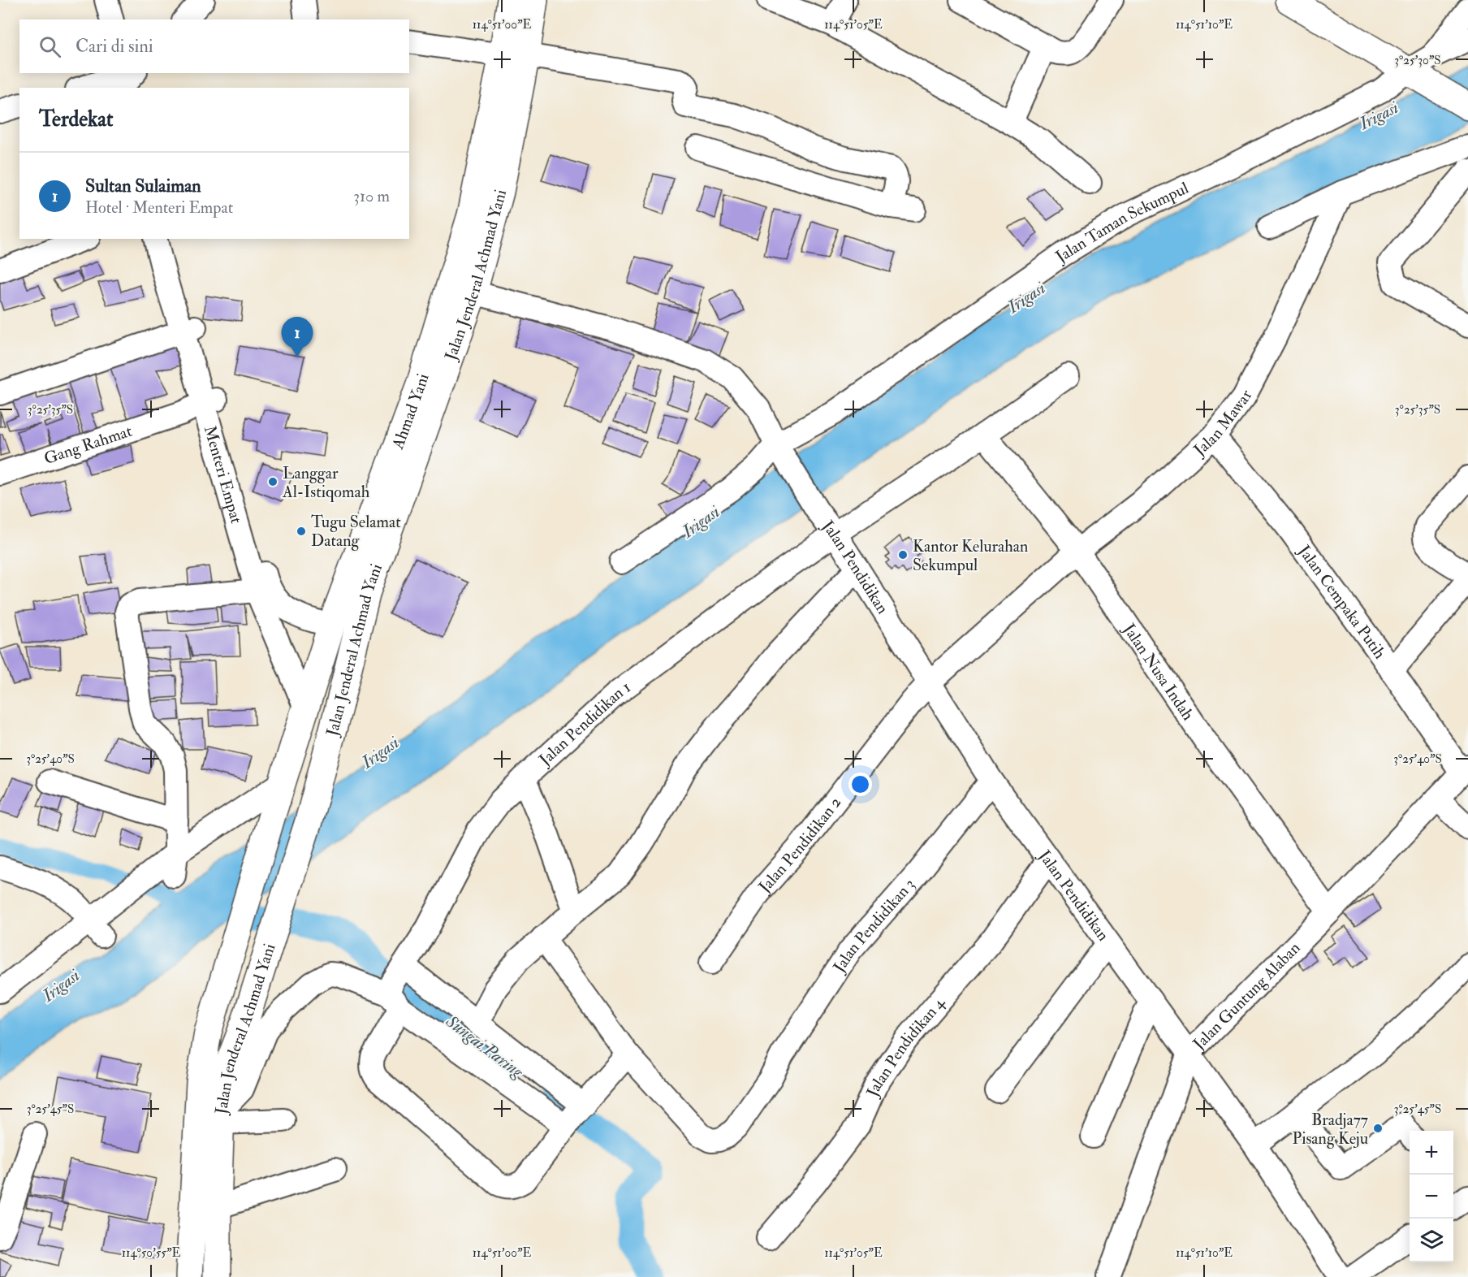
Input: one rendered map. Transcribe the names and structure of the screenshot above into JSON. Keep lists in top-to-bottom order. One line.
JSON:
{"streets":{"main road":["Jalan Jenderal Achmad Yani","Ahmad Yani"],"street":["Jalan Taman Sekumpul","Jalan Mawar","Gang Rahmat","Menteri Empat","Jalan Pendidikan","Jalan Cempaka Putih","Jalan Nusa Indah","Jalan Pendidikan 1","Jalan Pendidikan 2","Jalan Pendidikan 3","Jalan Guntung Alaban","Jalan Pendidikan 4"]},"crossings":[["Jalan Taman Sekumpul","Jalan Pendidikan"],["Jalan Jenderal Achmad Yani","Ahmad Yani"],["Jalan Jenderal Achmad Yani","Jalan Pendidikan"],["Ahmad Yani","Menteri Empat"],["Jalan Mawar","Jalan Pendidikan"],["Jalan Mawar","Jalan Cempaka Putih"],["Jalan Mawar","Jalan Nusa Indah"],["Jalan Mawar","Jalan Pendidikan 2"],["Gang Rahmat","Menteri Empat"],["Jalan Pendidikan","Jalan Pendidikan 1"],["Jalan Pendidikan","Jalan Pendidikan 2"],["Jalan Pendidikan","Jalan Pendidikan 3"],["Jalan Pendidikan","Jalan Guntung Alaban"],["Jalan Pendidikan","Jalan Pendidikan 4"],["Jalan Cempaka Putih","Jalan Guntung Alaban"],["Jalan Nusa Indah","Jalan Pendidikan 1"],["Jalan Nusa Indah","Jalan Guntung Alaban"],["Jalan Pendidikan 1","Jalan Pendidikan 3"]],"water":["Irigasi","Sungai Paring"],"places":["Langgar Al-Istiqomah","Tugu Selamat Datang","Kantor Kelurahan Sekumpul","Bradja77 Pisang Keju"],"page":{"search":"Cari di sini","heading":"Terdekat","list":[{"mark":"1","name":"Sultan Sulaiman","note":"Hotel · Menteri Empat","value":"310 m"}],"pins":"1","map_buttons":["+","−"]},"coordinates":["114°51'00\"E","114°51'05\"E","114°51'10\"E","3°25'30\"S","3°25'35\"S","3°25'40\"S","3°25'45\"S","114°50'55\"E"]}
